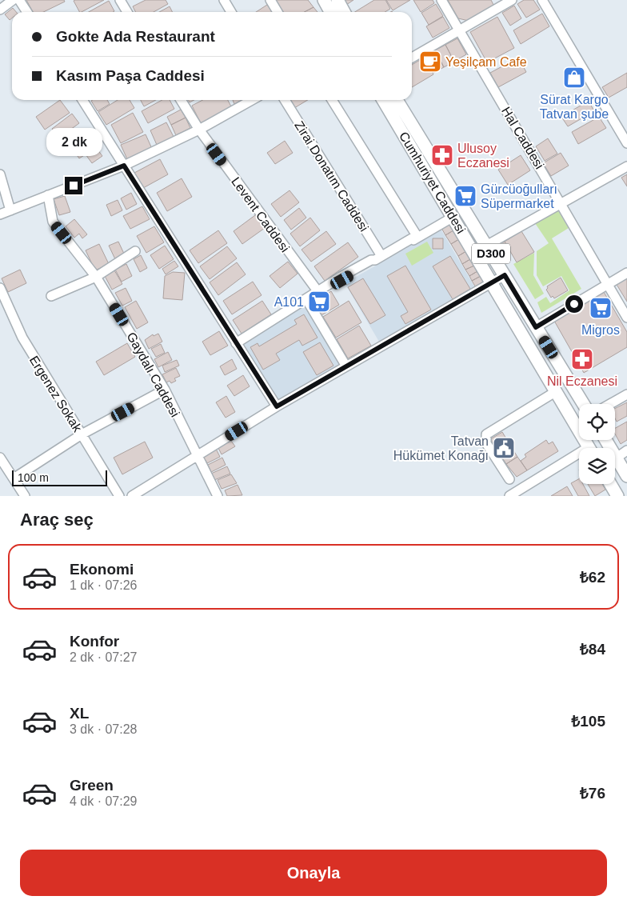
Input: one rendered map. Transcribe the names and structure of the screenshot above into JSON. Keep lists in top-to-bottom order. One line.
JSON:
{"streets":{"highway":["Cumhuriyet Caddesi","D300"],"street":["Hal Caddesi","Zirai Donatım Caddesi","Levent Caddesi","Gaydalı Caddesi","Ergenez Sokak"]},"places":{"cafe":["Yeşilçam Cafe"],"shop":["Sürat Kargo Tatvan şube"],"pharmacy":["Ulusoy Eczanesi","Nil Eczanesi"],"supermarket":["Gürcüoğulları Süpermarket","A101","Migros"],"public building":["Tatvan Hükümet Konağı"]},"scale_bar":"100 m","page":{"banner":["Gokte Ada Restaurant","Kasım Paşa Caddesi"],"bubble":"2 dk","scale":"100 m","heading":"Araç seç","list":[{"name":"Ekonomi","note":"1 dk · 07:26","value":"₺62"},{"name":"Konfor","note":"2 dk · 07:27","value":"₺84"},{"name":"XL","note":"3 dk · 07:28","value":"₺105"},{"name":"Green","note":"4 dk · 07:29","value":"₺76"}],"buttons":"Onayla"}}
